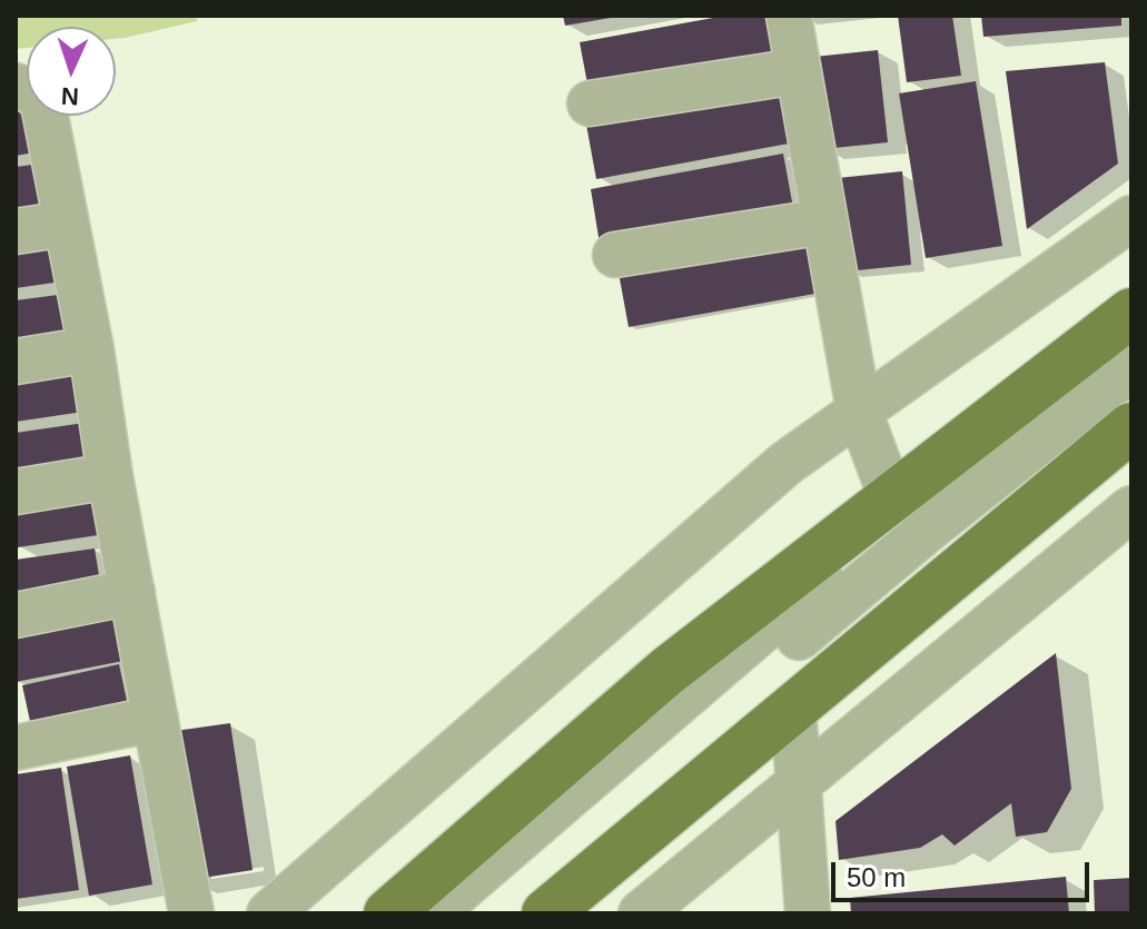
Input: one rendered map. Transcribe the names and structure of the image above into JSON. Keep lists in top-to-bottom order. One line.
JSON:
{"scale_bar":"50 m","north":"bottom"}
